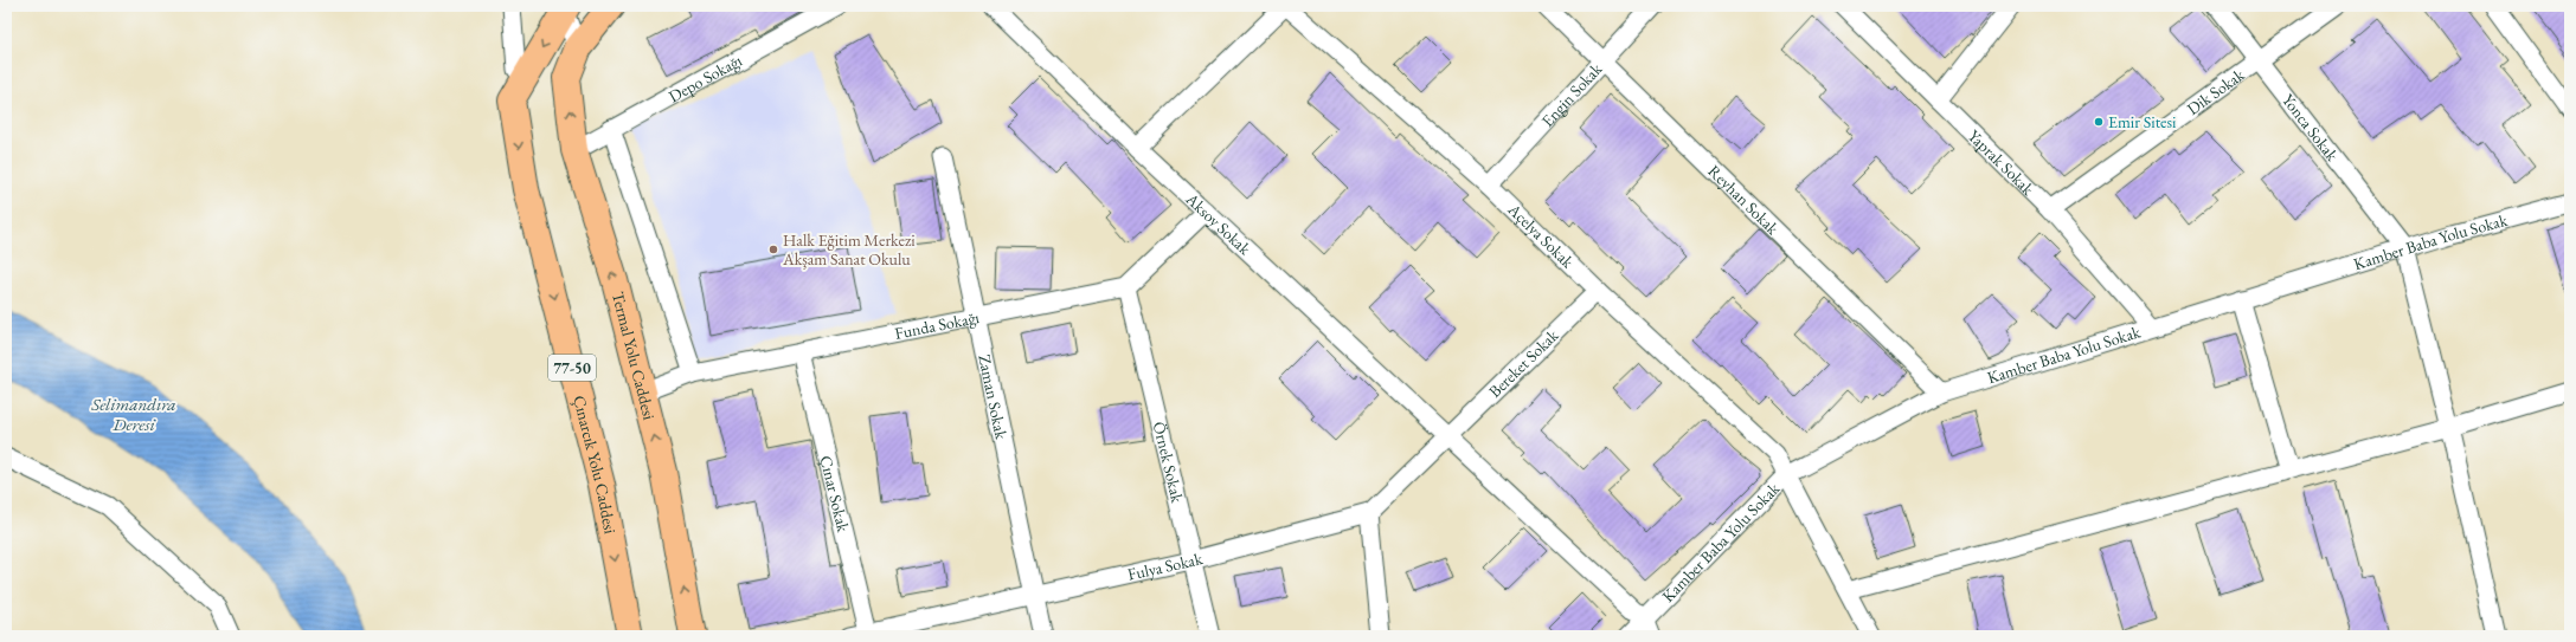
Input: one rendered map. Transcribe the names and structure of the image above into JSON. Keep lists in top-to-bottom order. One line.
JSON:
{"streets":{"main road":["Termal Yolu Caddesi","77-50","Çınarcık Yolu Caddesi"],"street":["Depo Sokağı","Dik Sokak","Engin Sokak","Yonca Sokak","Yaprak Sokak","Reyhan Sokak","Aksoy Sokak","Açelya Sokak","Kamber Baba Yolu Sokak","Funda Sokağı","Bereket Sokak","Zaman Sokak","Örnek Sokak","Çınar Sokak","Fulya Sokak"]},"crossings":[["Depo Sokağı","Termal Yolu Caddesi"],["Dik Sokak","Yonca Sokak"],["Dik Sokak","Yaprak Sokak"],["Engin Sokak","Reyhan Sokak"],["Engin Sokak","Açelya Sokak"],["Yonca Sokak","Kamber Baba Yolu Sokak"],["Yaprak Sokak","Kamber Baba Yolu Sokak"],["Reyhan Sokak","Kamber Baba Yolu Sokak"],["Aksoy Sokak","Kamber Baba Yolu Sokak"],["Aksoy Sokak","Bereket Sokak"],["Aksoy Sokak","Fulya Sokak"],["Açelya Sokak","Kamber Baba Yolu Sokak"],["Açelya Sokak","Bereket Sokak"],["Funda Sokağı","Termal Yolu Caddesi"],["Funda Sokağı","Zaman Sokak"],["Funda Sokağı","Örnek Sokak"],["Funda Sokağı","Çınar Sokak"],["Termal Yolu Caddesi","77-50"],["Bereket Sokak","Fulya Sokak"],["77-50","Çınarcık Yolu Caddesi"],["Zaman Sokak","Fulya Sokak"],["Örnek Sokak","Fulya Sokak"],["Çınar Sokak","Fulya Sokak"]],"one_way":["Termal Yolu Caddesi","Çınarcık Yolu Caddesi"],"water":["Selimandıra Deresi"],"places":["Emir Sitesi","Halk Eğitim Merkezi Akşam Sanat Okulu"]}
